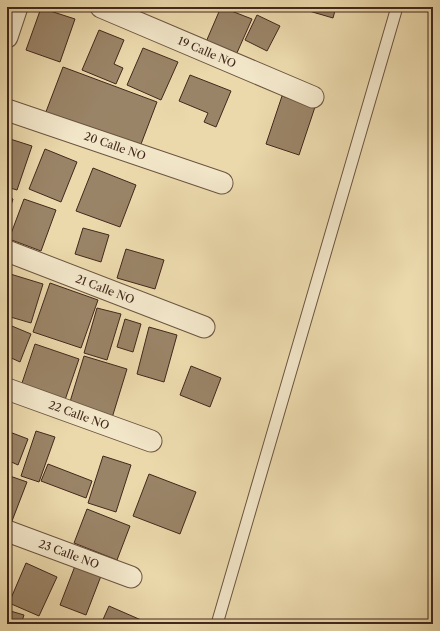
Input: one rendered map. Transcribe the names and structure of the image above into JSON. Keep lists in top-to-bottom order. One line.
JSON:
{"streets":{"street":["19 Calle NO","20 Calle NO","21 Calle NO","22 Calle NO","23 Calle NO"]}}
